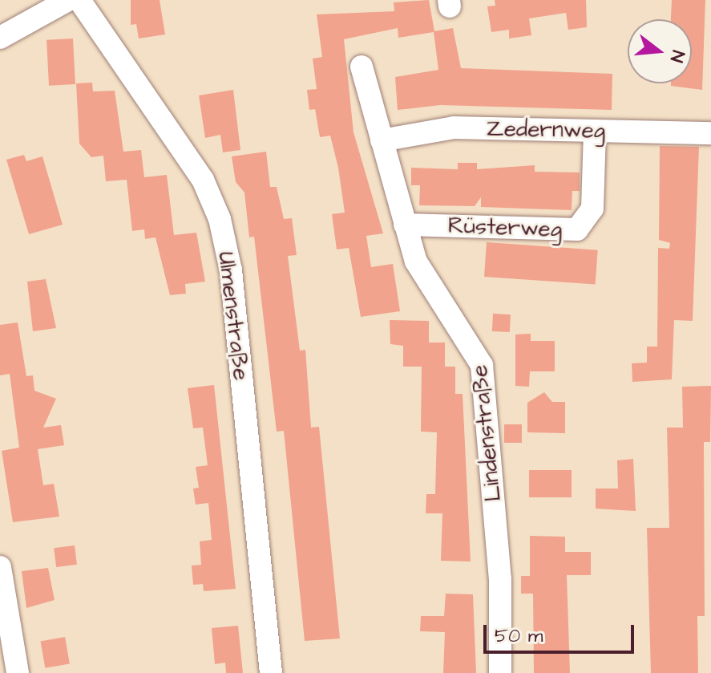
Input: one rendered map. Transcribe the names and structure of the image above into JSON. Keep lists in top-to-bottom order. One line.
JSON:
{"streets":{"street":["Zedernweg","Rüsterweg","Ulmenstraße","Lindenstraße"]},"crossings":[["Zedernweg","Rüsterweg"],["Zedernweg","Lindenstraße"],["Rüsterweg","Lindenstraße"]],"scale_bar":"50 m","north":"right"}
